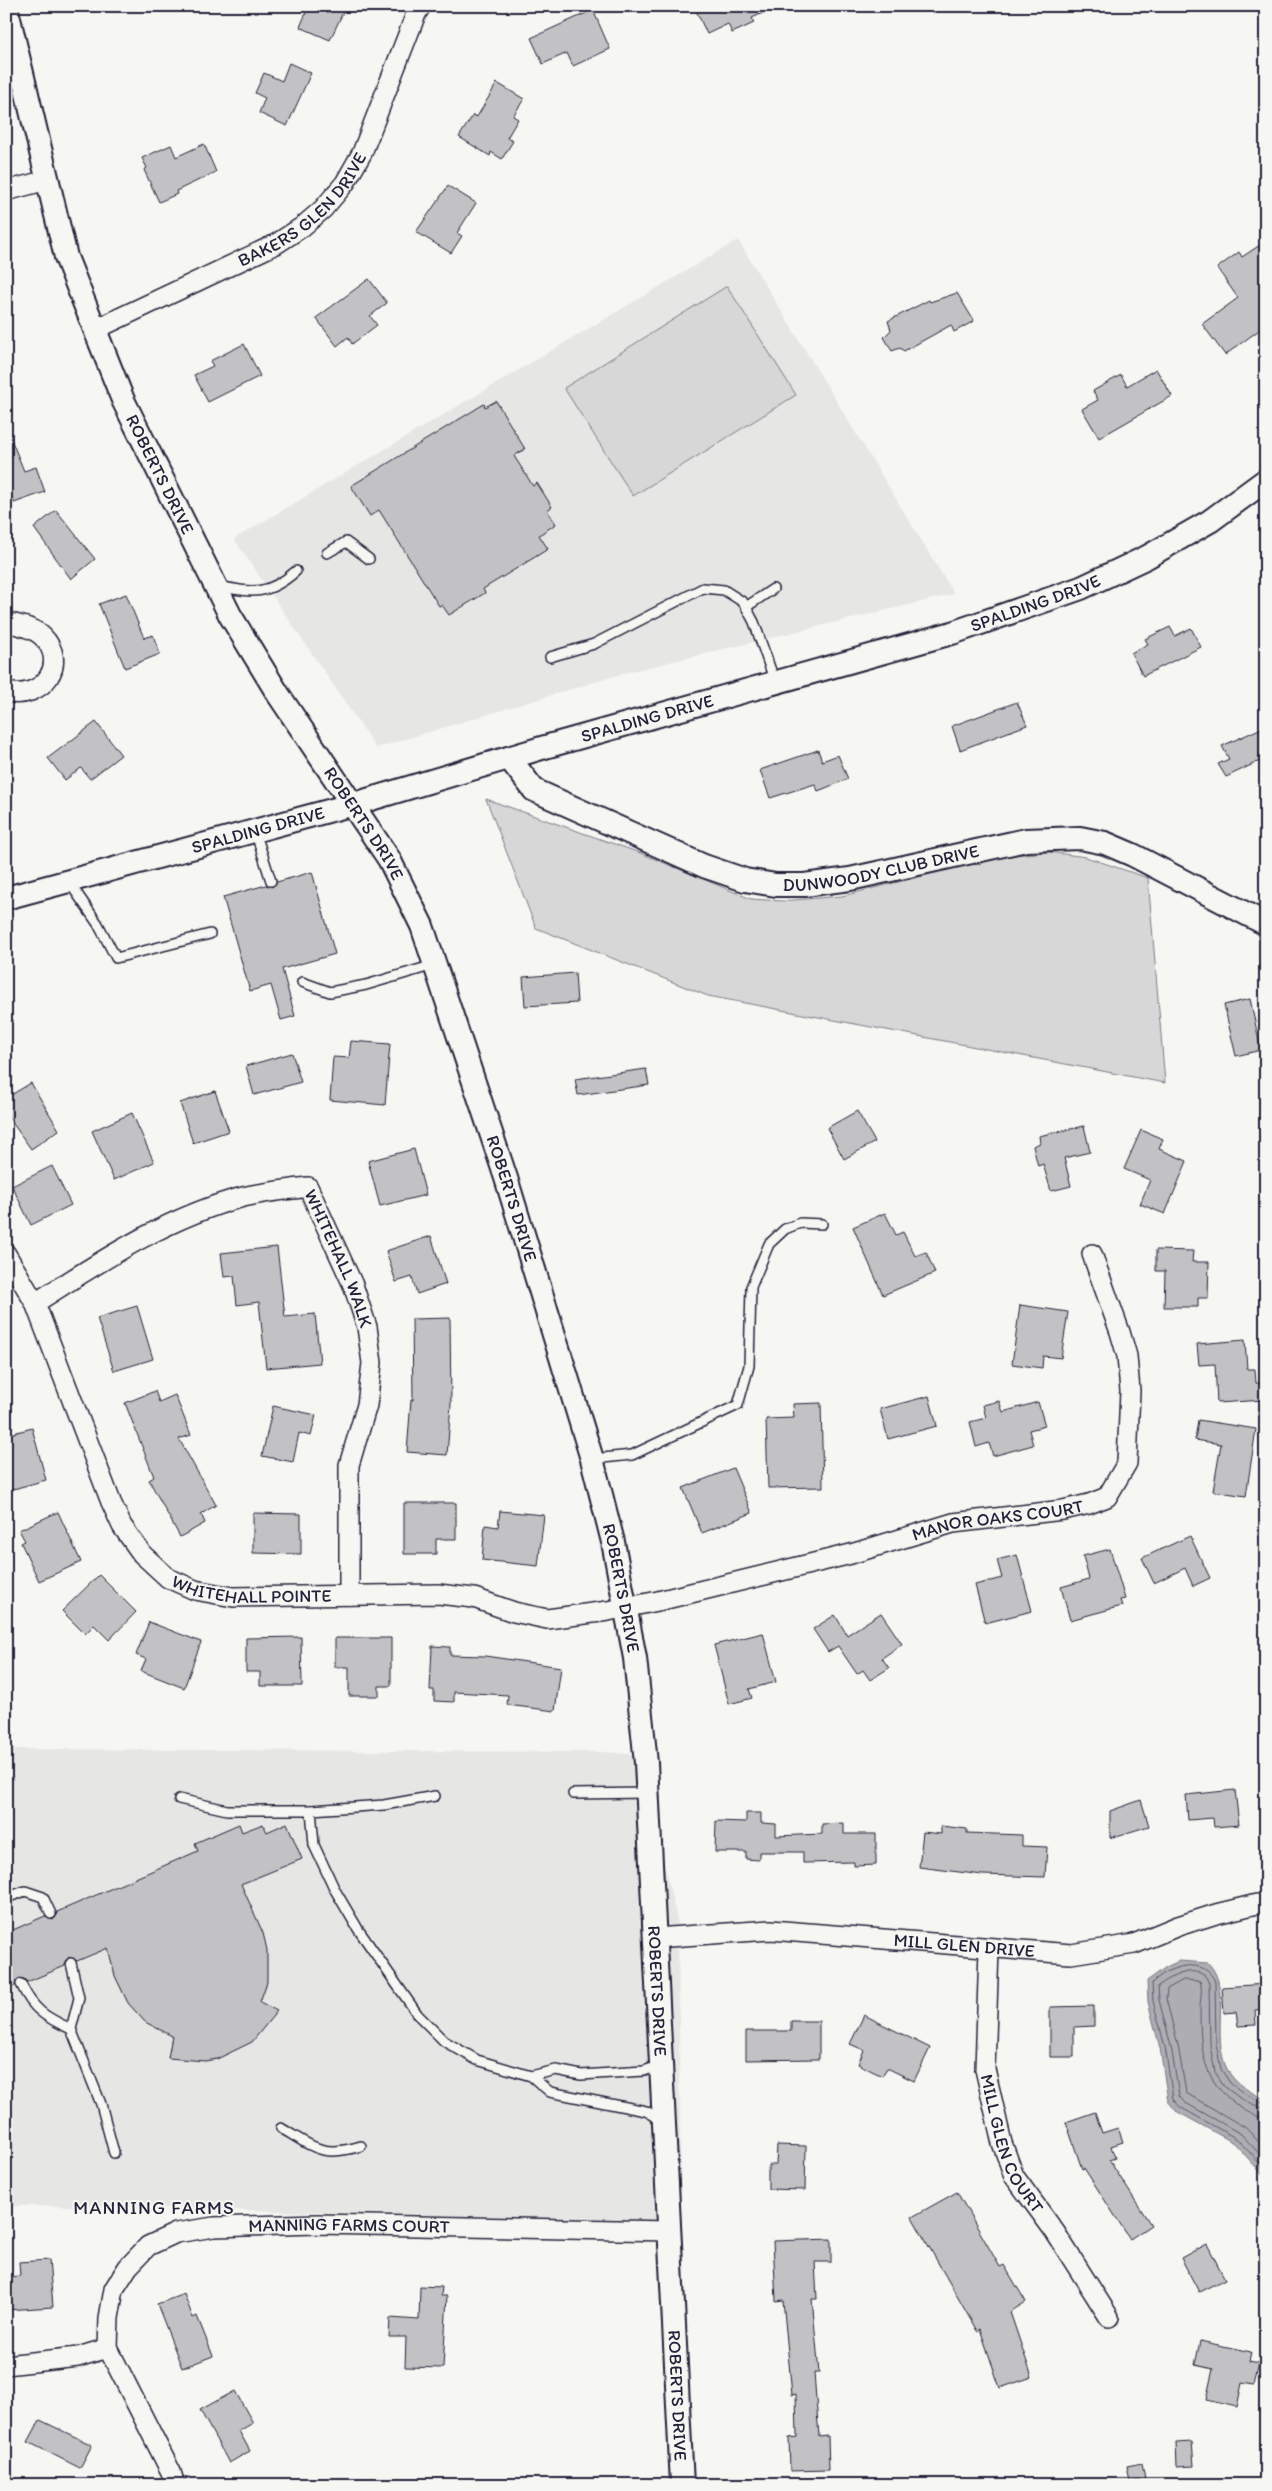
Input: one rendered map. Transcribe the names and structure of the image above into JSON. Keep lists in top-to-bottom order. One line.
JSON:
{"streets":{"street":["BAKERS GLEN DRIVE","ROBERTS DRIVE","SPALDING DRIVE","DUNWOODY CLUB DRIVE","WHITEHALL WALK","MANOR OAKS COURT","WHITEHALL POINTE","MILL GLEN DRIVE","MILL GLEN COURT","MANNING FARMS COURT"]},"crossings":[["BAKERS GLEN DRIVE","ROBERTS DRIVE"],["ROBERTS DRIVE","SPALDING DRIVE"],["ROBERTS DRIVE","MANOR OAKS COURT"],["ROBERTS DRIVE","WHITEHALL POINTE"],["ROBERTS DRIVE","MILL GLEN DRIVE"],["ROBERTS DRIVE","MANNING FARMS COURT"],["SPALDING DRIVE","DUNWOODY CLUB DRIVE"],["WHITEHALL WALK","WHITEHALL POINTE"],["MANOR OAKS COURT","WHITEHALL POINTE"],["MILL GLEN DRIVE","MILL GLEN COURT"]],"districts":["MANNING FARMS"]}
